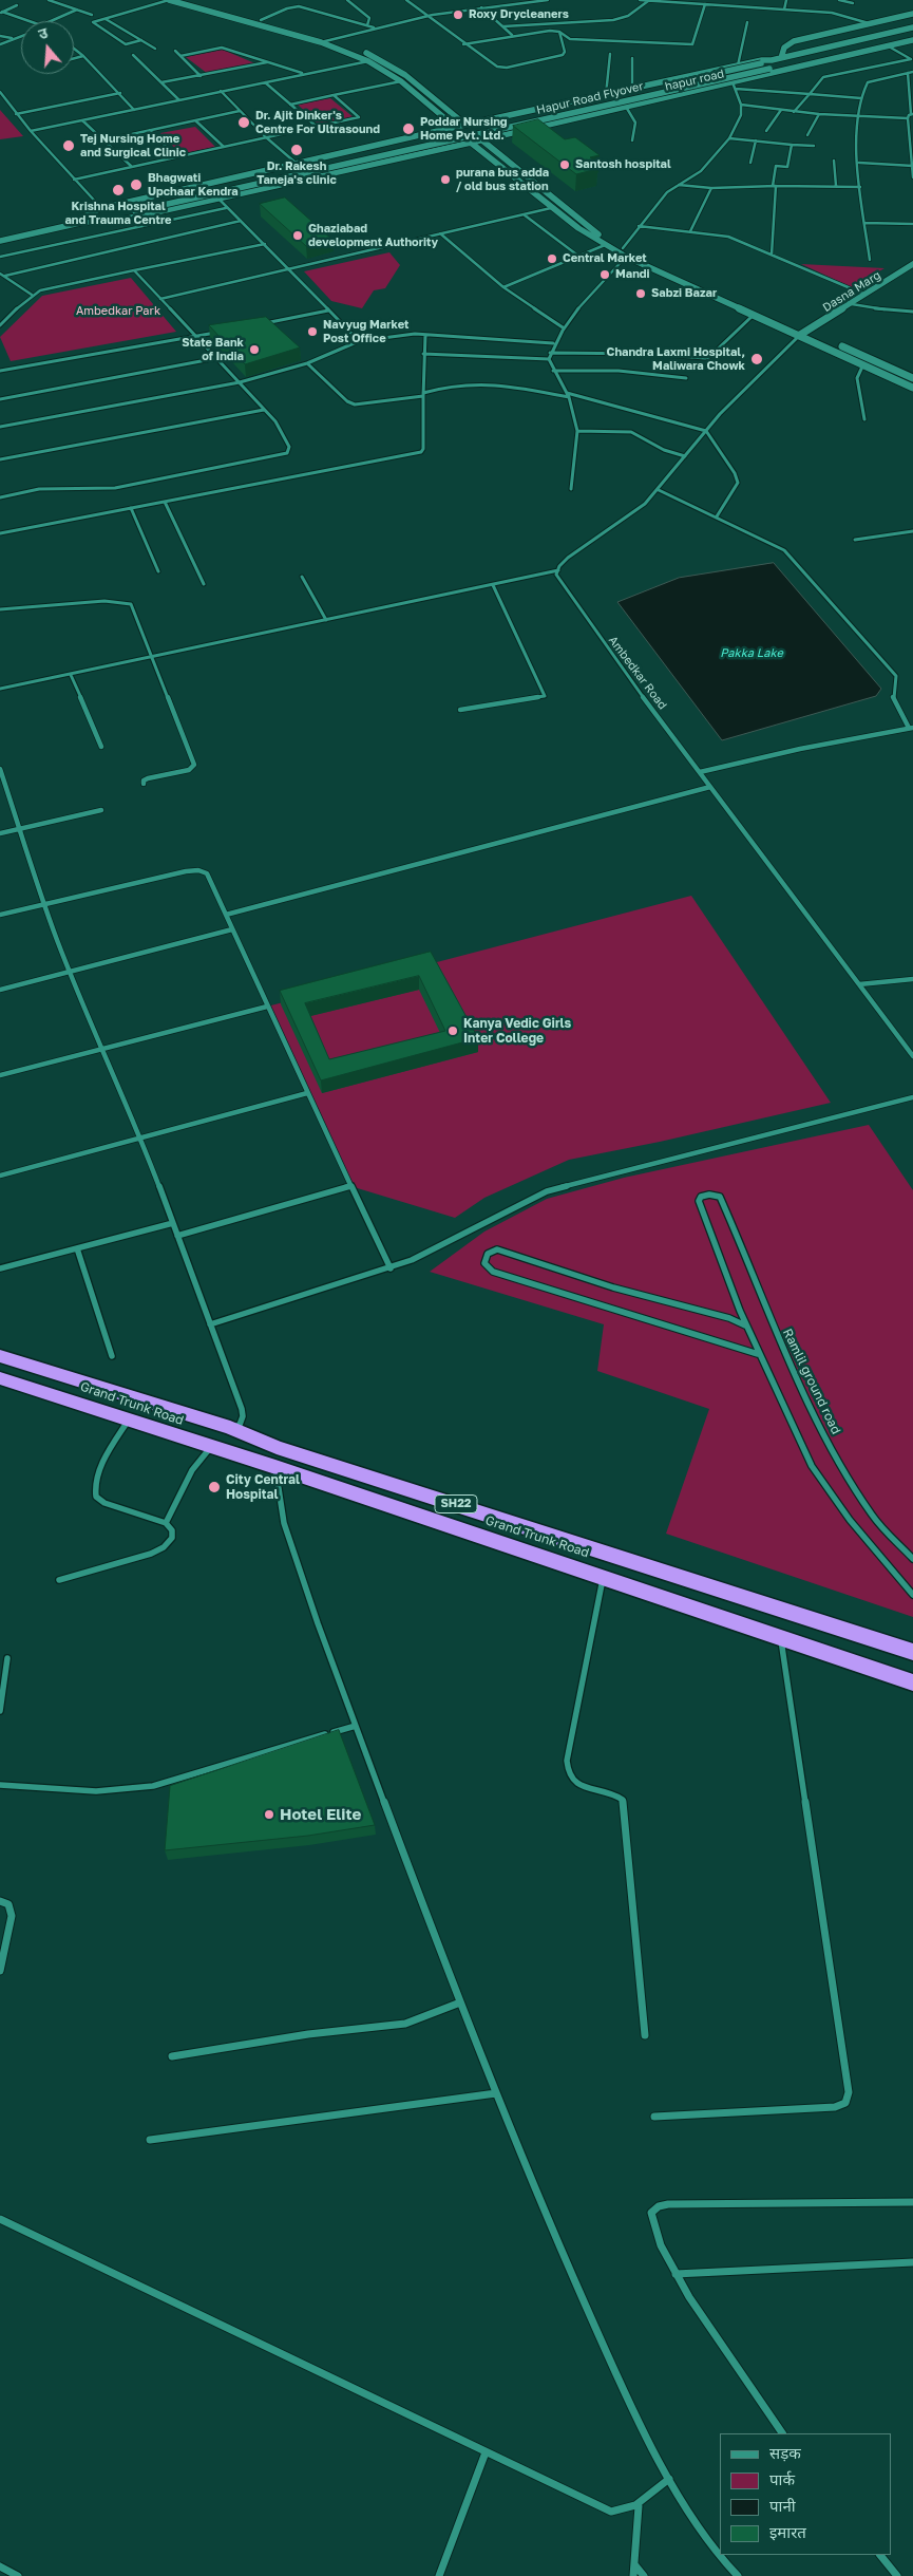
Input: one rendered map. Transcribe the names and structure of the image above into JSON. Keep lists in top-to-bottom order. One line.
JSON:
{"streets":{"highway":["Grand Trunk Road","SH22"],"street":["hapur road","Hapur Road Flyover","Dasna Marg","Ambedkar Road","Ramlil ground road"]},"crossings":[["hapur road","Hapur Road Flyover"]],"water":["Pakka Lake"],"parks":["Ambedkar Park"],"places":["Roxy Drycleaners","Dr. Ajit Dinker's Centre For Ultrasound","Poddar Nursing Home Pvt. Ltd.","Tej Nursing Home and Surgical Clinic","Dr. Rakesh Taneja's clinic","Santosh hospital","purana bus adda / old bus station","Bhagwati Upchaar Kendra","Krishna Hospital and Trauma Centre","Ghaziabad development Authority","Central Market","Mandi","Sabzi Bazar","Navyug Market Post Office","State Bank of India","Chandra Laxmi Hospital, Maliwara Chowk","Kanya Vedic Girls Inter College","City Central Hospital","Hotel Elite"],"legend":["सड़क","पार्क","पानी","इमारत"],"north":"top"}
